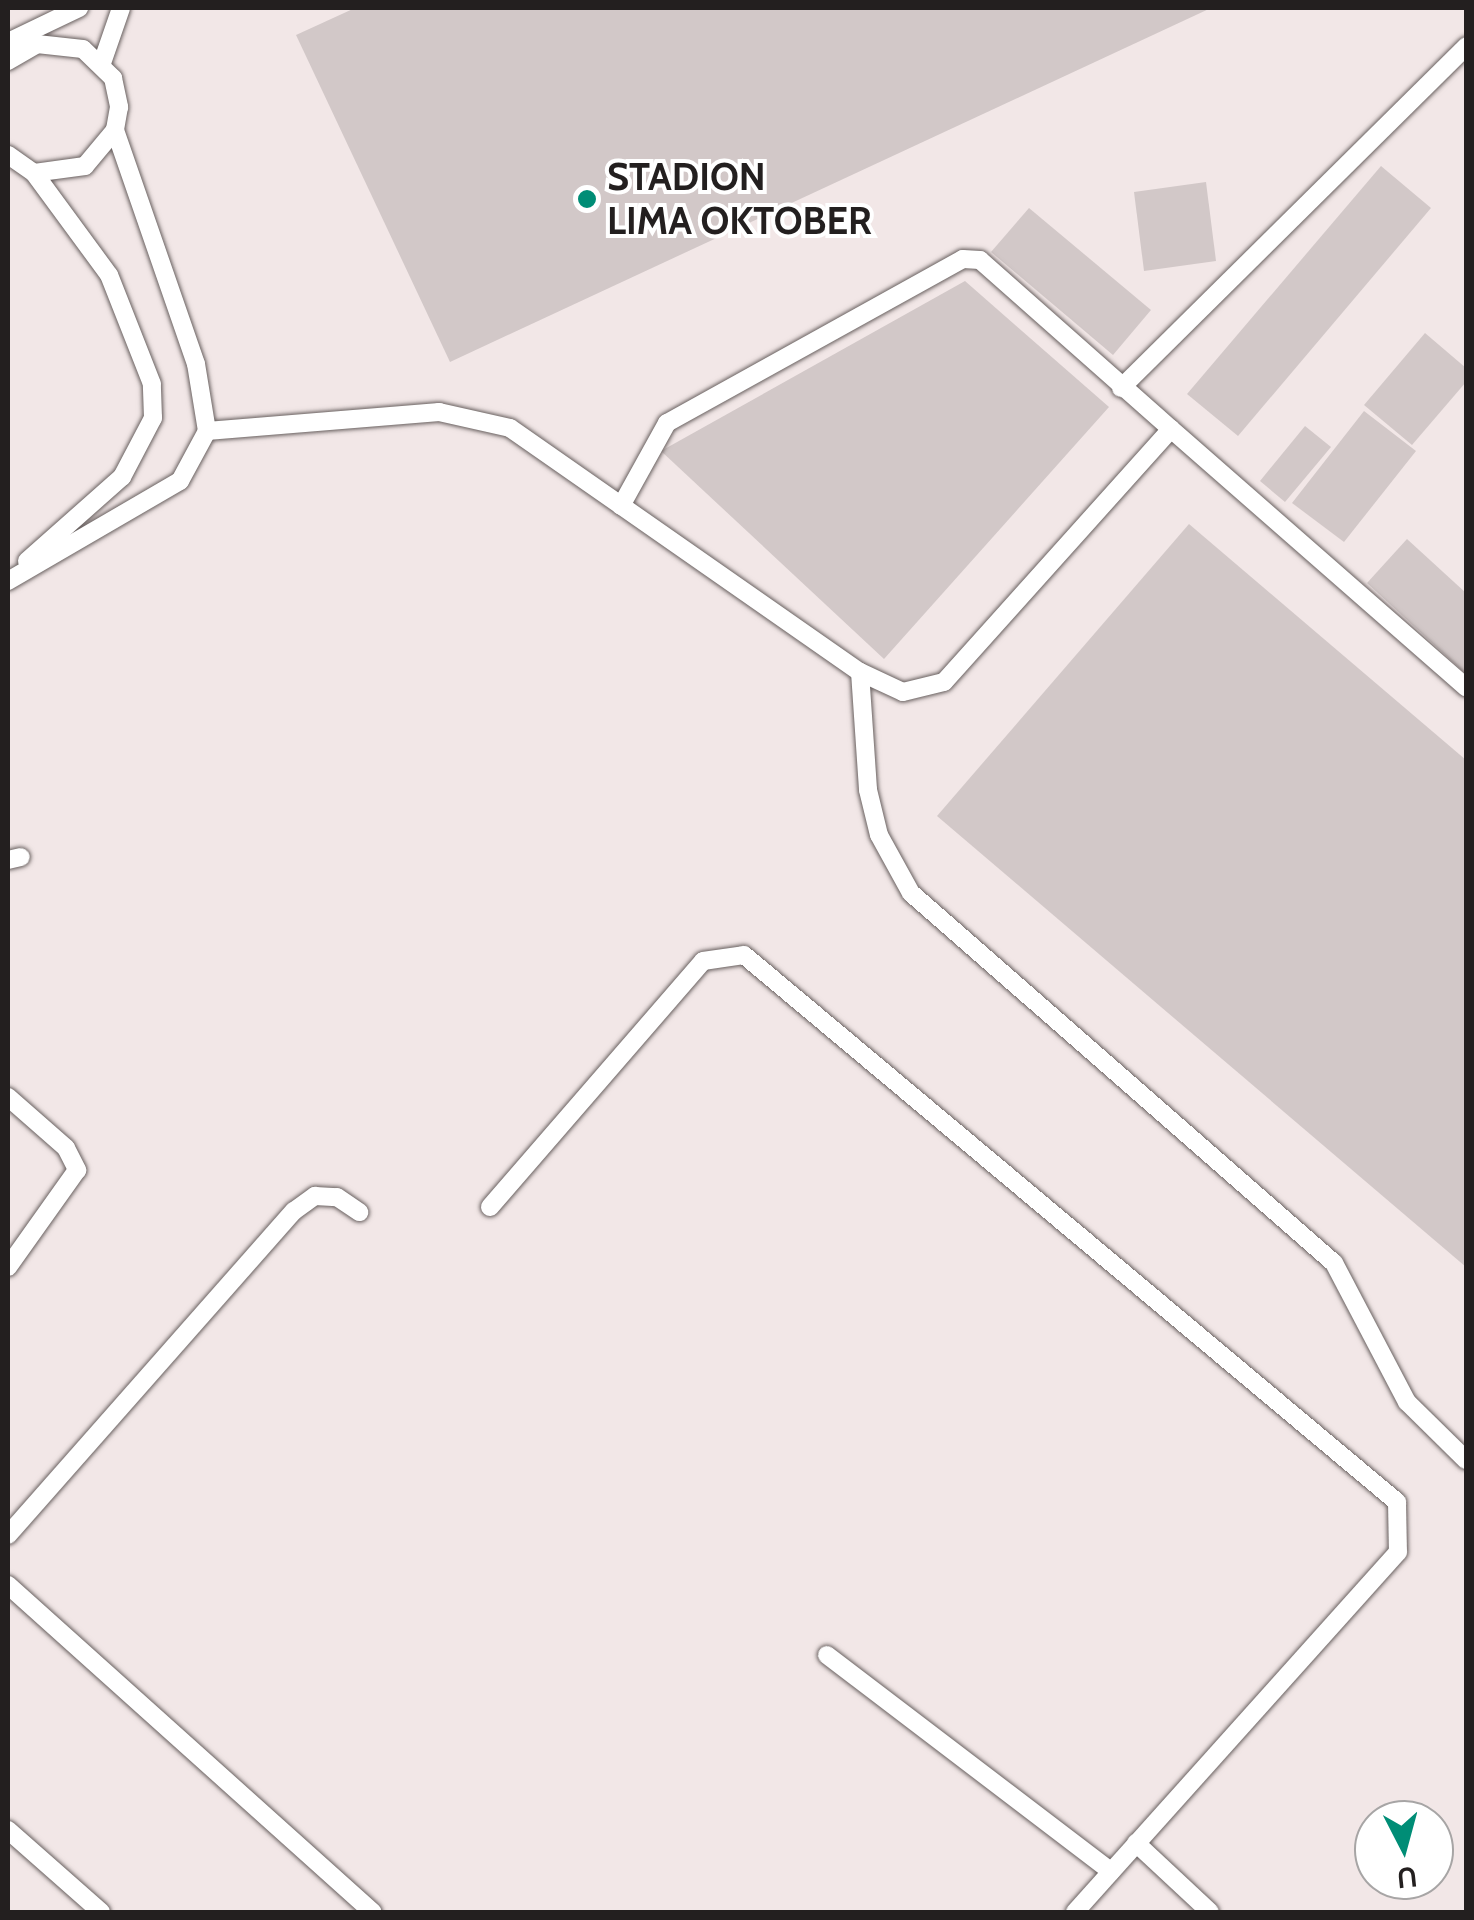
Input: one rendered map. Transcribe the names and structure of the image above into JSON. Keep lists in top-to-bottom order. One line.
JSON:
{"places":["STADION LIMA OKTOBER"],"north":"bottom"}
